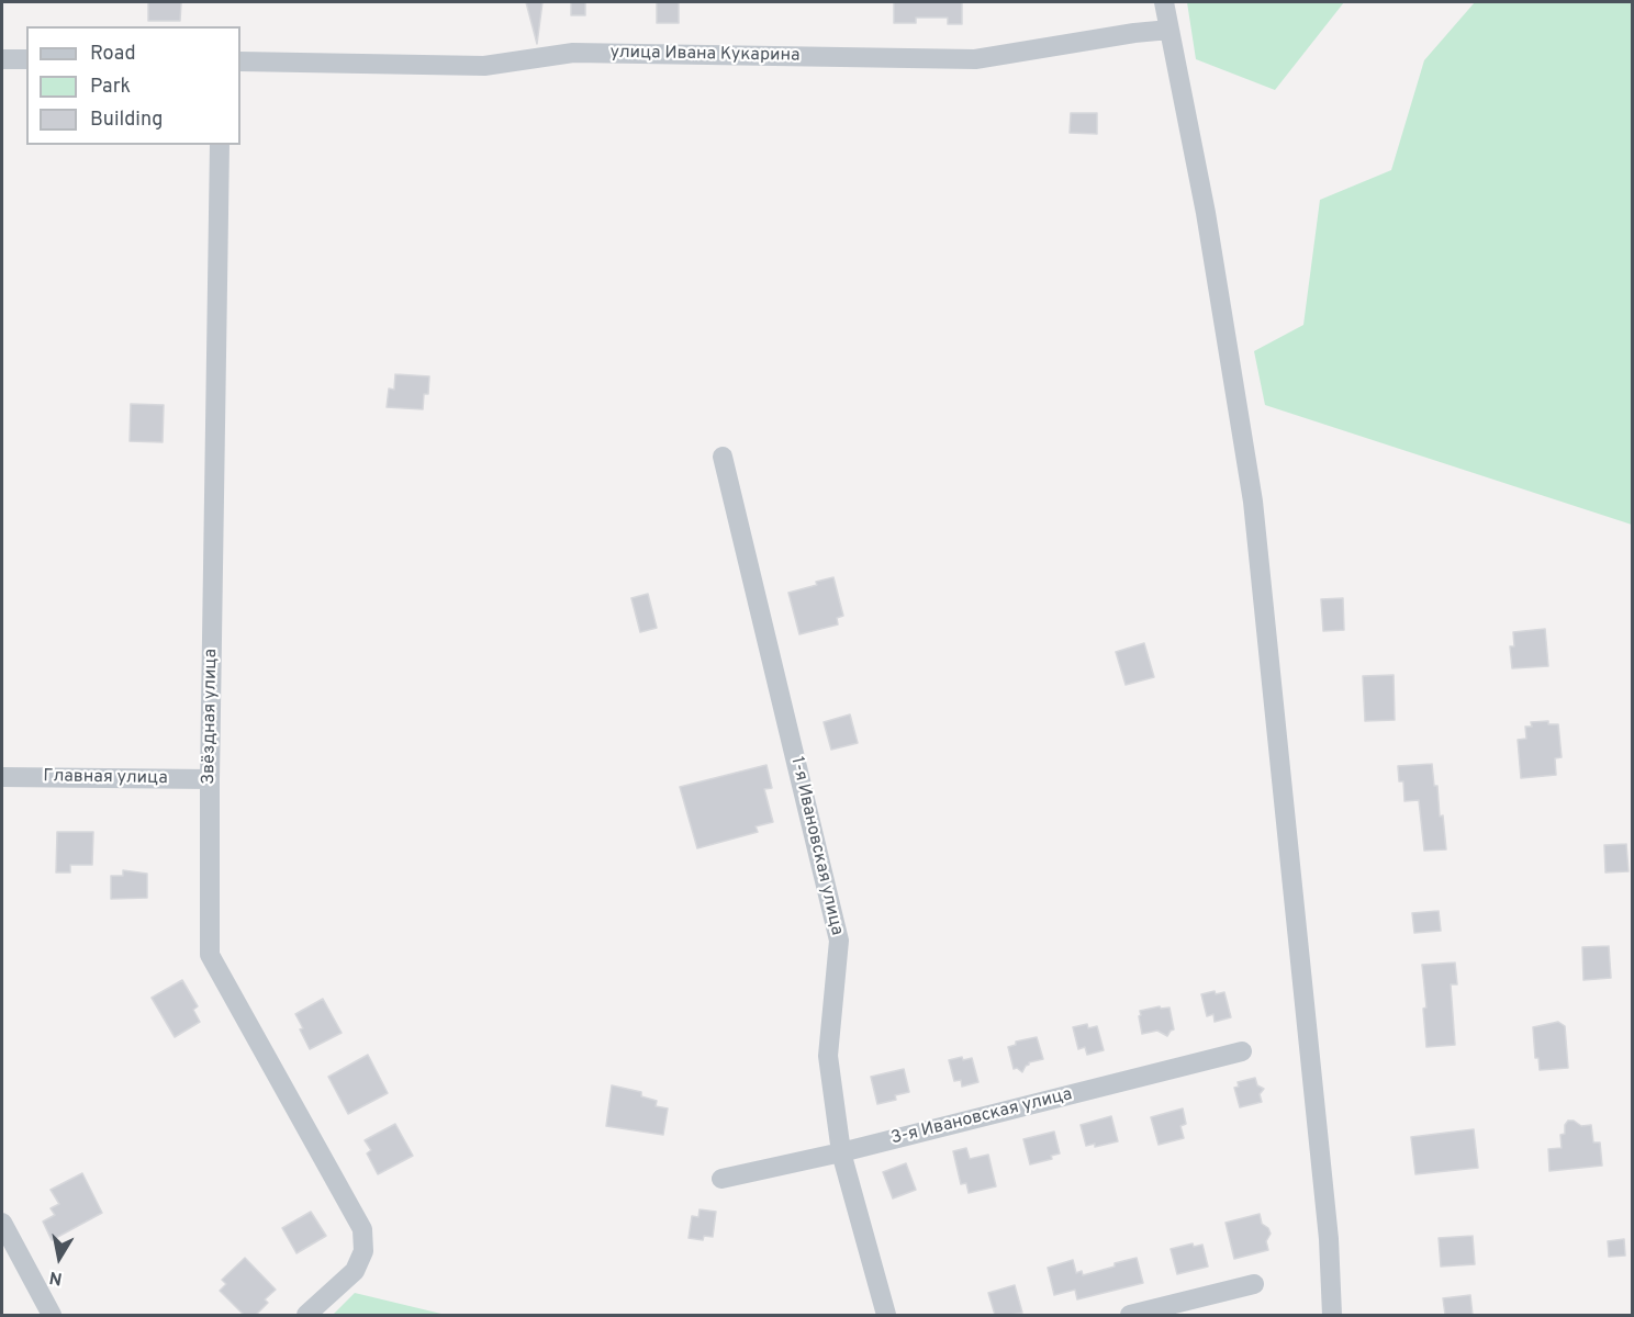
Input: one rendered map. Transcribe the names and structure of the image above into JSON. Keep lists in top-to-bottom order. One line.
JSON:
{"streets":{"street":["улица Ивана Кукарина","Звёздная улица","Главная улица","1-я Ивановская улица","3-я Ивановская улица"]},"crossings":[["Звёздная улица","Главная улица"],["1-я Ивановская улица","3-я Ивановская улица"]],"legend":["Road","Park","Building"],"north":"bottom"}
